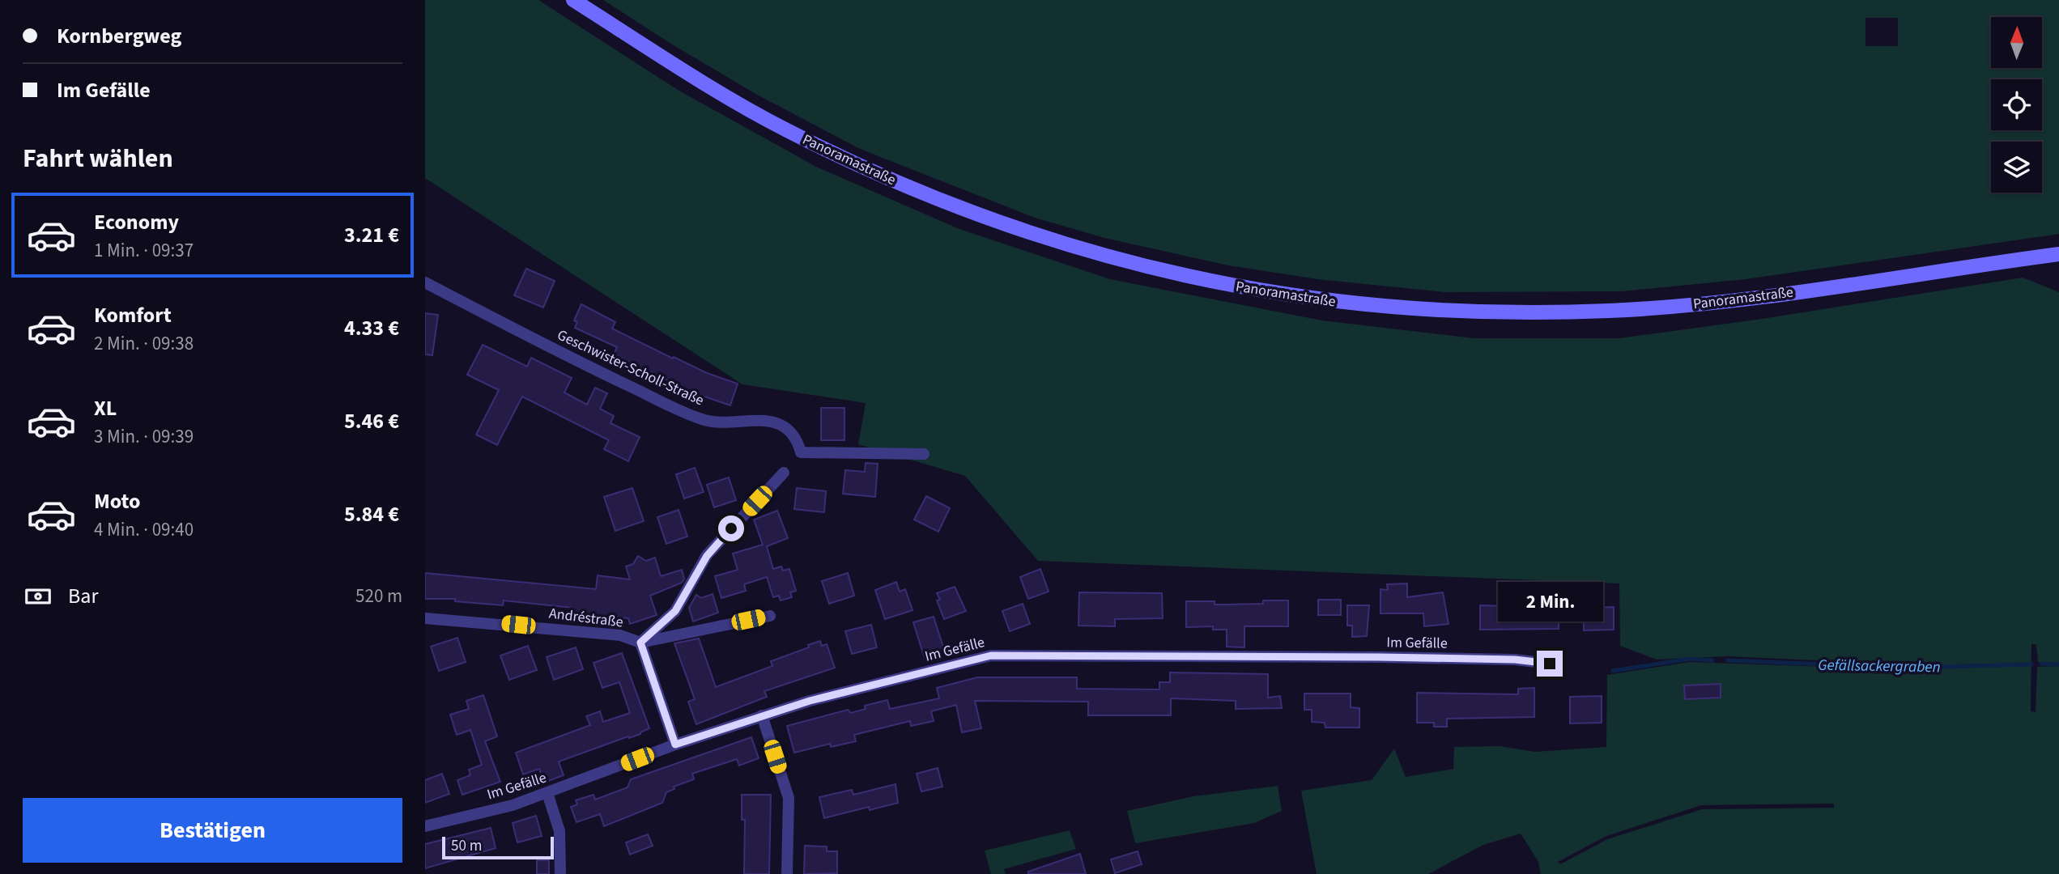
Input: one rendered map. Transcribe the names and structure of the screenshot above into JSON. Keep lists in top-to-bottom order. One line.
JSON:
{"streets":{"main road":["Panoramastraße"],"street":["Geschwister-Scholl-Straße","Andréstraße","Im Gefälle"]},"water":["Gefällsackergraben"],"scale_bar":"50 m","north":"top","page":{"banner":["Kornbergweg","Im Gefälle"],"heading":"Fahrt wählen","list":[{"name":"Economy","note":"1 Min. · 09:37","value":"3.21 €"},{"name":"Komfort","note":"2 Min. · 09:38","value":"4.33 €"},{"name":"XL","note":"3 Min. · 09:39","value":"5.46 €"},{"name":"Moto","note":"4 Min. · 09:40","value":"5.84 €"}],"pay":["Bar","520 m"],"bubble":"2 Min.","buttons":"Bestätigen","scale":"50 m"}}
